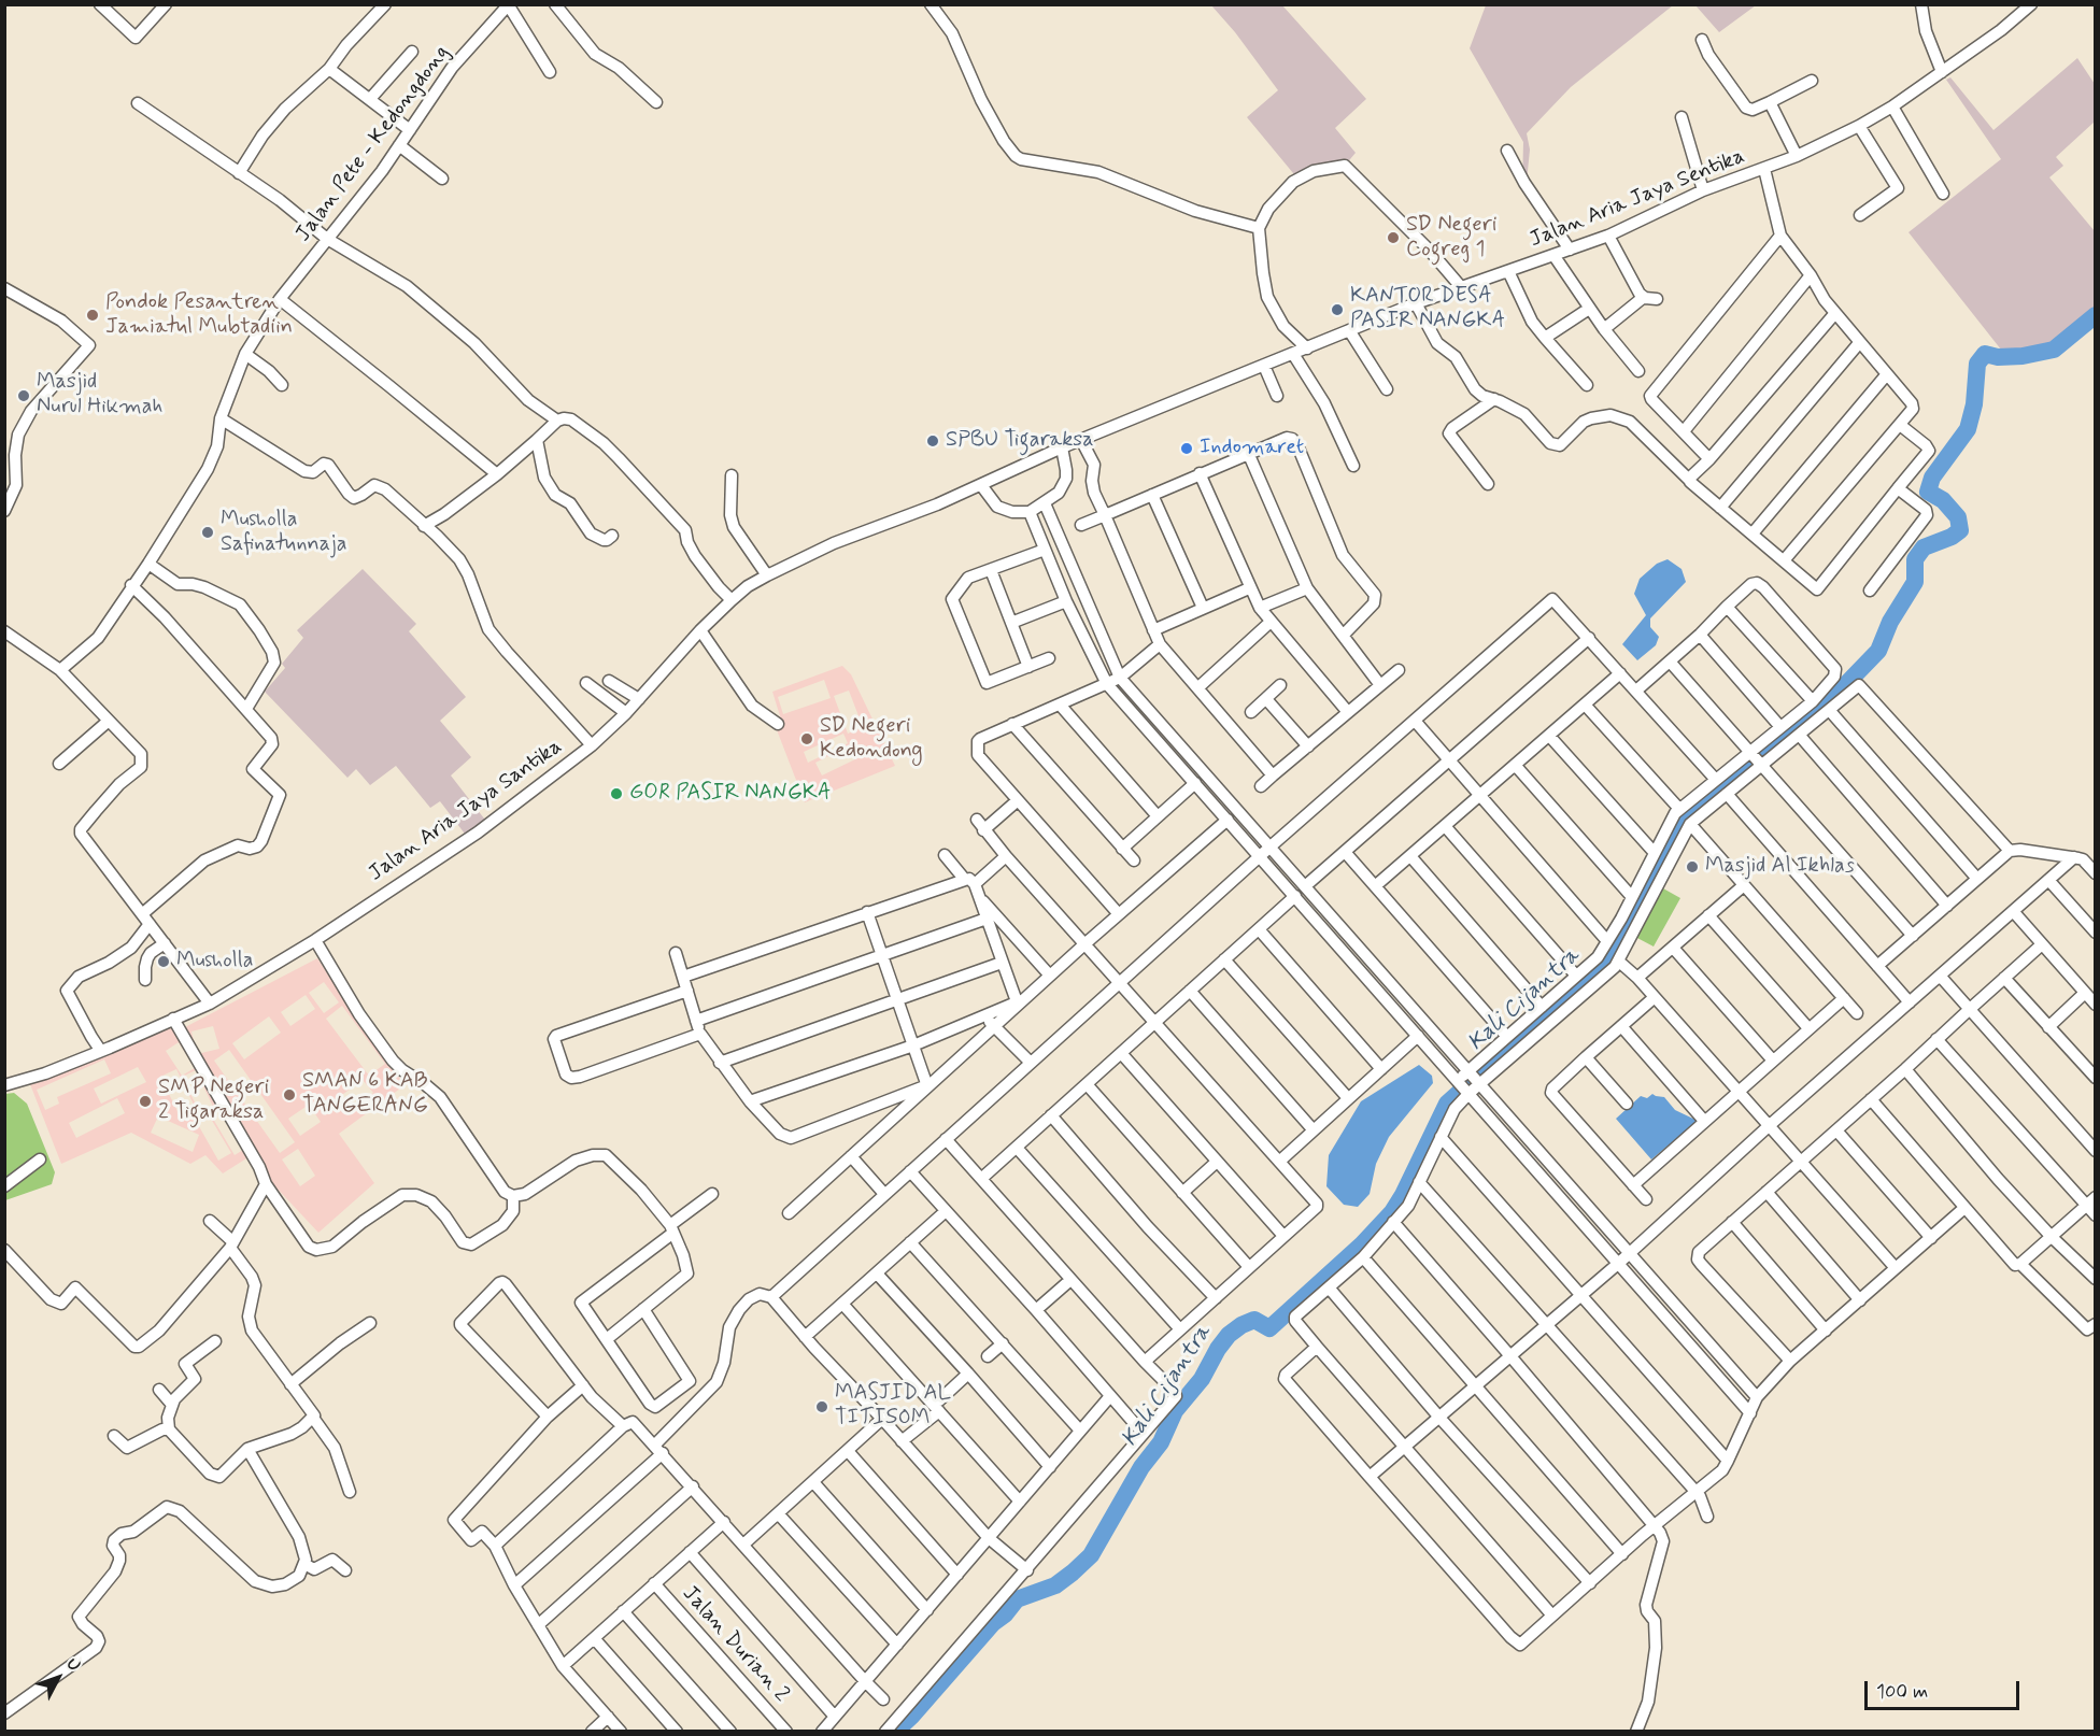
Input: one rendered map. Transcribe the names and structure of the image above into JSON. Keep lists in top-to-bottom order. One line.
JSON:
{"streets":{"street":["Jalan Pete - Kedongdong","Jalan Aria Jaya Sentika","Jalan Aria Jaya Santika","Jalan Durian 2"]},"crossings":[["Jalan Aria Jaya Sentika","Jalan Aria Jaya Santika"]],"water":["Kali Cijantra"],"places":["SD Negeri Cogreg 1","KANTOR DESA PASIR NANGKA","Pondok Pesantren Jamiatul Mubtadiin","Masjid Nurul Hikmah","SPBU Tigaraksa","Indomaret","Musholla Safinatunnaja","SD Negeri Kedondong","GOR PASIR NANGKA","Masjid Al Ikhlas","Musholla","SMAN 6 KAB TANGERANG","SMP Negeri 2 Tigaraksa","MASJID AL TITISOM"],"scale_bar":"100 m","north":"top right"}
